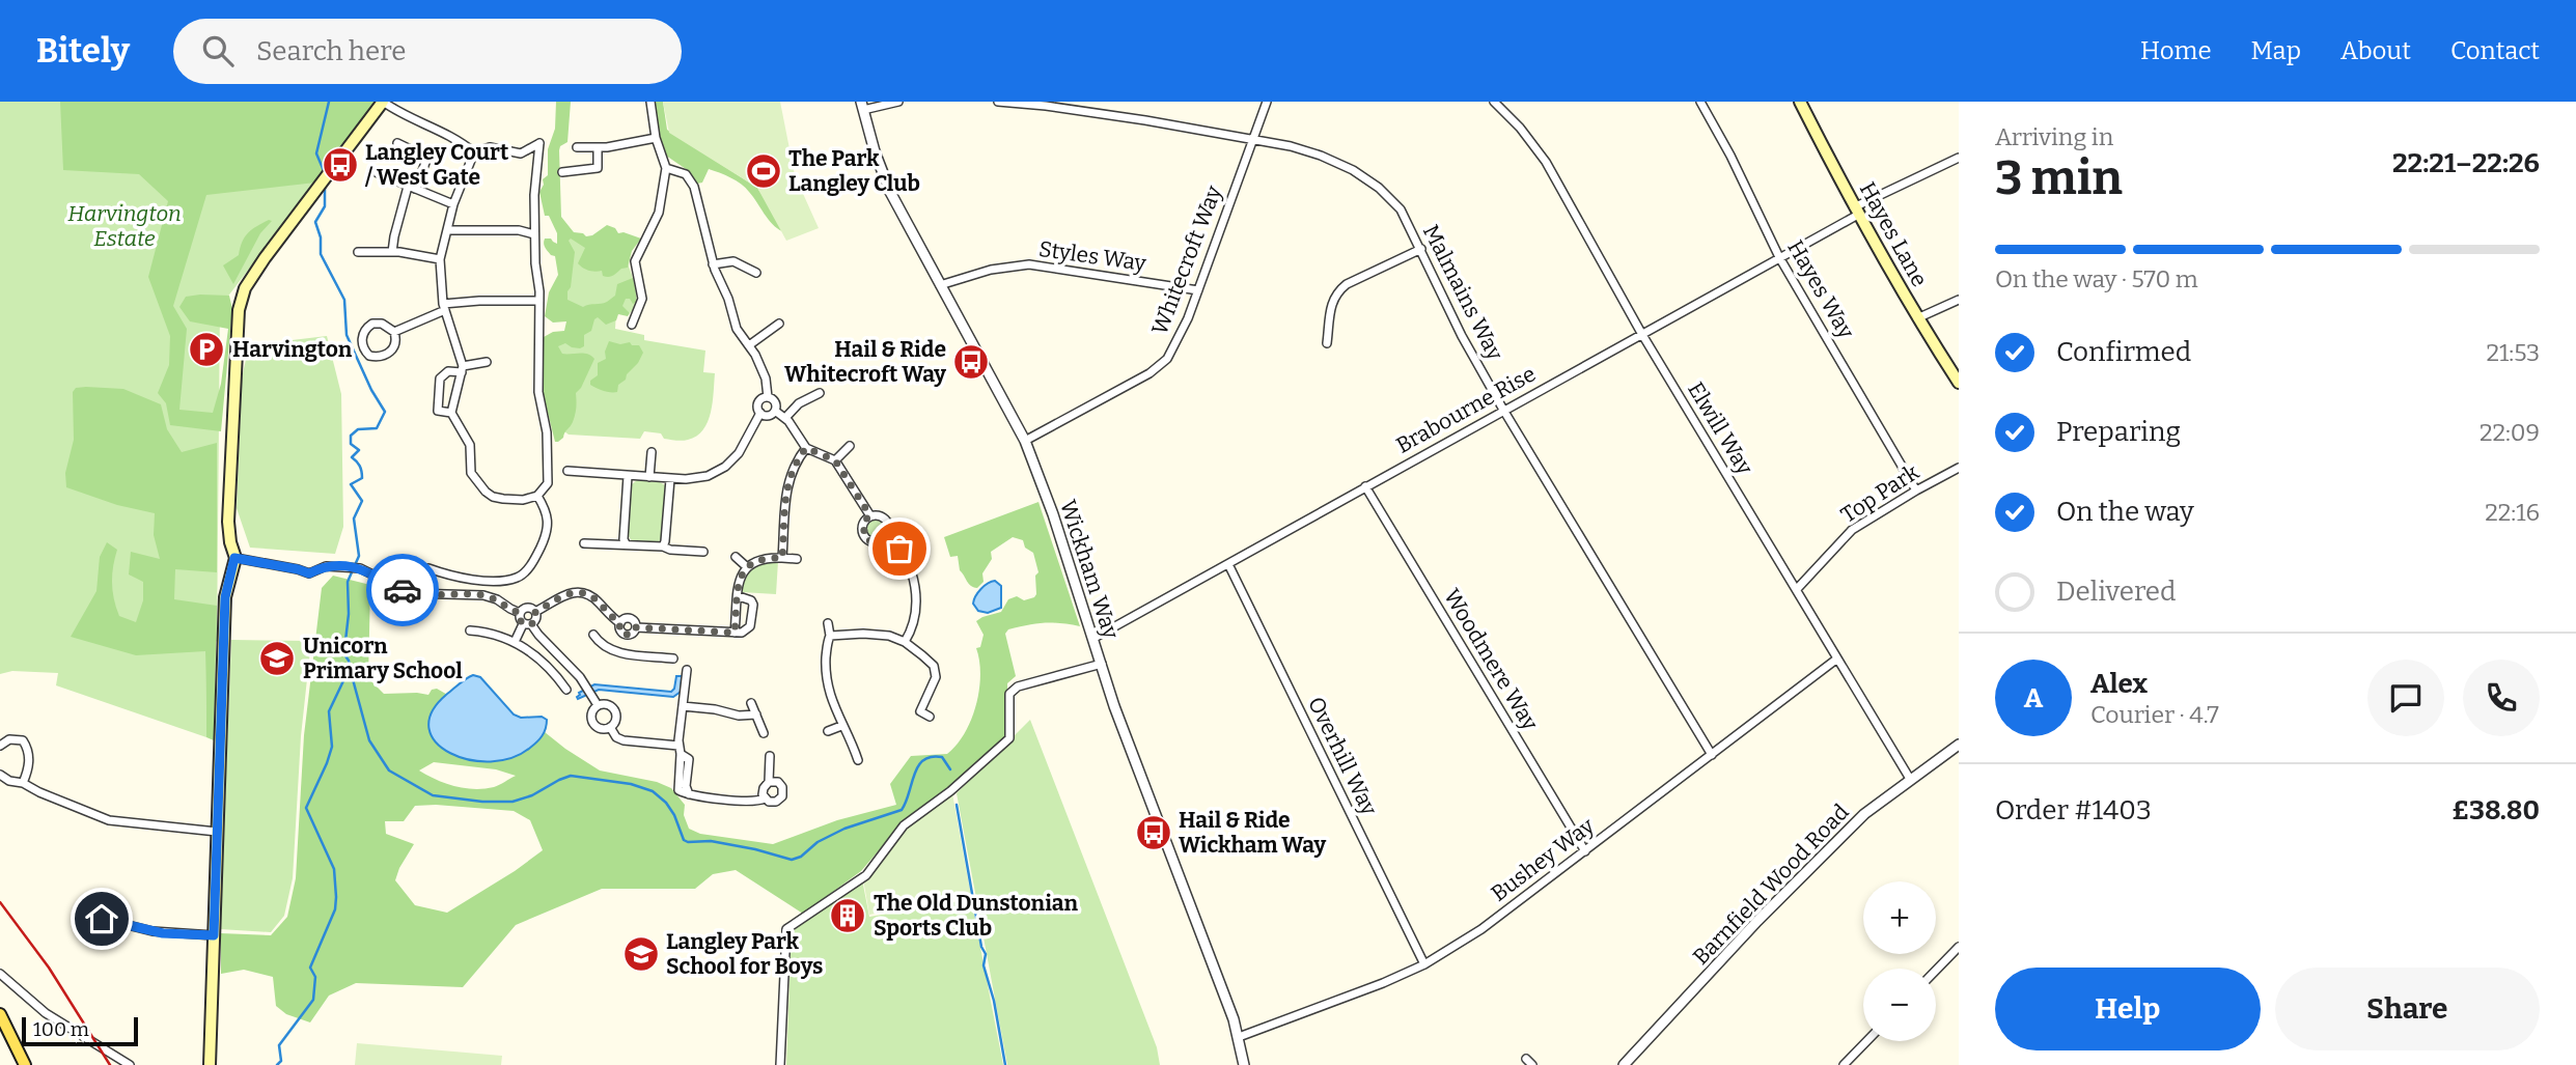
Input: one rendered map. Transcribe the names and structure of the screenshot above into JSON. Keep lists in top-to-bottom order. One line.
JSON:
{"streets":{"main road":["Hayes Lane"],"street":["Styles Way","Whitecroft Way","Hayes Way","Malmains Way","Brabourne Rise","Elwill Way","Top Park","Wickham Way","Woodmere Way","Overhill Way","Bushey Way","Barnfield Wood Road"]},"crossings":[["Hayes Lane","Brabourne Rise"],["Styles Way","Whitecroft Way"],["Styles Way","Wickham Way"],["Whitecroft Way","Malmains Way"],["Whitecroft Way","Wickham Way"],["Hayes Way","Brabourne Rise"],["Hayes Way","Top Park"],["Malmains Way","Brabourne Rise"],["Malmains Way","Bushey Way"],["Brabourne Rise","Elwill Way"],["Brabourne Rise","Wickham Way"],["Brabourne Rise","Woodmere Way"],["Brabourne Rise","Overhill Way"],["Elwill Way","Top Park"],["Elwill Way","Bushey Way"],["Elwill Way","Barnfield Wood Road"],["Wickham Way","Bushey Way"],["Woodmere Way","Bushey Way"],["Overhill Way","Bushey Way"]],"parks":["Harvington Estate"],"places":{"bus stop":["Langley Court / West Gate","Hail & Ride Whitecroft Way","Hail & Ride Wickham Way"],"sports":["The Park Langley Club"],"parking":["Harvington"],"school or university":["Unicorn Primary School","Langley Park School for Boys"],"building":["The Old Dunstonian Sports Club"]},"scale_bar":"100 m","page":{"header":"Bitely","search":"Search here","nav":["Home","Map","About","Contact"],"heading":["3 min","Arriving in","22:21–22:26"],"panel":["Alex","Courier · 4.7","Order #1403","£38.80"],"bar":"On the way · 570 m","list":[["Confirmed","21:53"],["Preparing","22:09"],["On the way","22:16"],"Delivered"],"round":"A","map_buttons":["+","−"],"buttons":["Help","Share"],"scale":"100 m"}}
